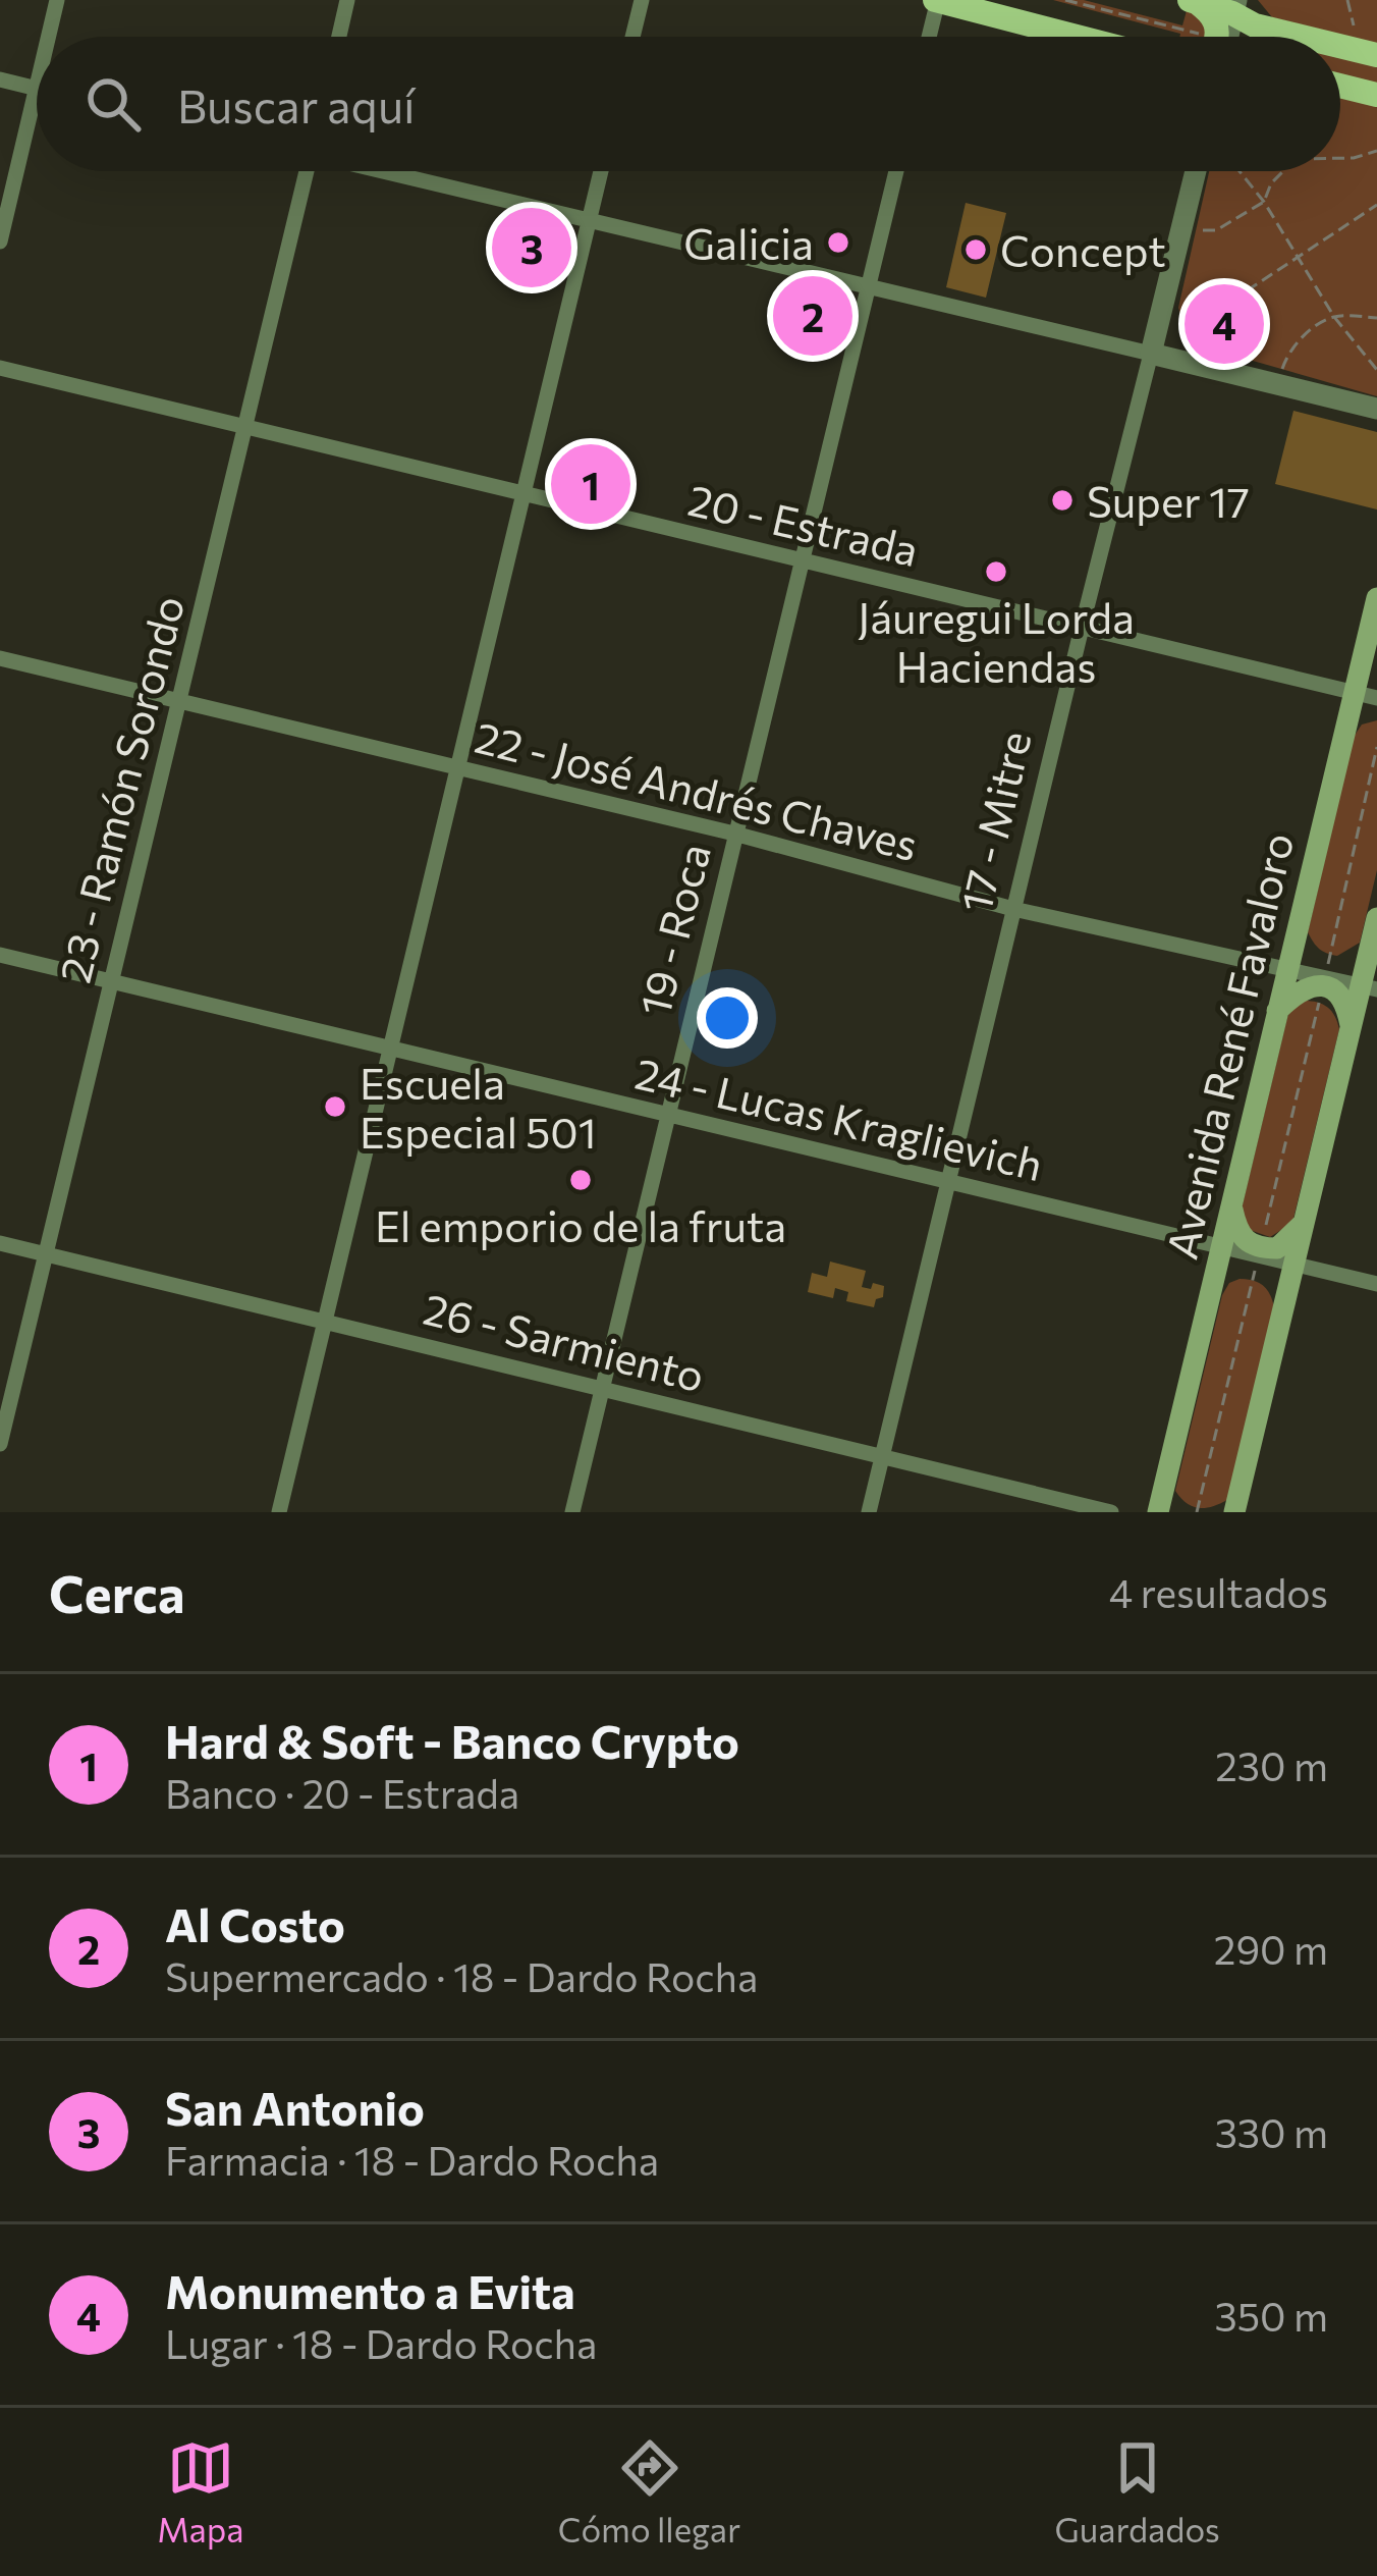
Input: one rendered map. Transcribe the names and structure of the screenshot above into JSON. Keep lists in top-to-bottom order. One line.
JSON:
{"streets":{"main road":["Avenida René Favaloro"],"street":["20 - Estrada","23 - Ramón Sorondo","22 - José Andrés Chaves","17 - Mitre","19 - Roca","24 - Lucas Kraglievich","26 - Sarmiento"]},"crossings":[["20 - Estrada","23 - Ramón Sorondo"],["20 - Estrada","17 - Mitre"],["20 - Estrada","19 - Roca"],["20 - Estrada","Avenida René Favaloro"],["23 - Ramón Sorondo","22 - José Andrés Chaves"],["23 - Ramón Sorondo","24 - Lucas Kraglievich"],["23 - Ramón Sorondo","26 - Sarmiento"],["22 - José Andrés Chaves","17 - Mitre"],["22 - José Andrés Chaves","19 - Roca"],["22 - José Andrés Chaves","Avenida René Favaloro"],["17 - Mitre","24 - Lucas Kraglievich"],["17 - Mitre","26 - Sarmiento"],["19 - Roca","24 - Lucas Kraglievich"],["19 - Roca","26 - Sarmiento"],["Avenida René Favaloro","24 - Lucas Kraglievich"]],"places":["Galicia","Concept","Super 17","Jáuregui Lorda Haciendas","Escuela Especial 501","El emporio de la fruta"],"page":{"search":"Buscar aquí","pins":["3","2","4","1"],"heading":["Cerca","4 resultados"],"list":[{"mark":"1","name":"Hard & Soft - Banco Crypto","note":"Banco · 20 - Estrada","value":"230 m"},{"mark":"2","name":"Al Costo","note":"Supermercado · 18 - Dardo Rocha","value":"290 m"},{"mark":"3","name":"San Antonio","note":"Farmacia · 18 - Dardo Rocha","value":"330 m"},{"mark":"4","name":"Monumento a Evita","note":"Lugar · 18 - Dardo Rocha","value":"350 m"}],"nav":["Mapa","Cómo llegar","Guardados"]}}
